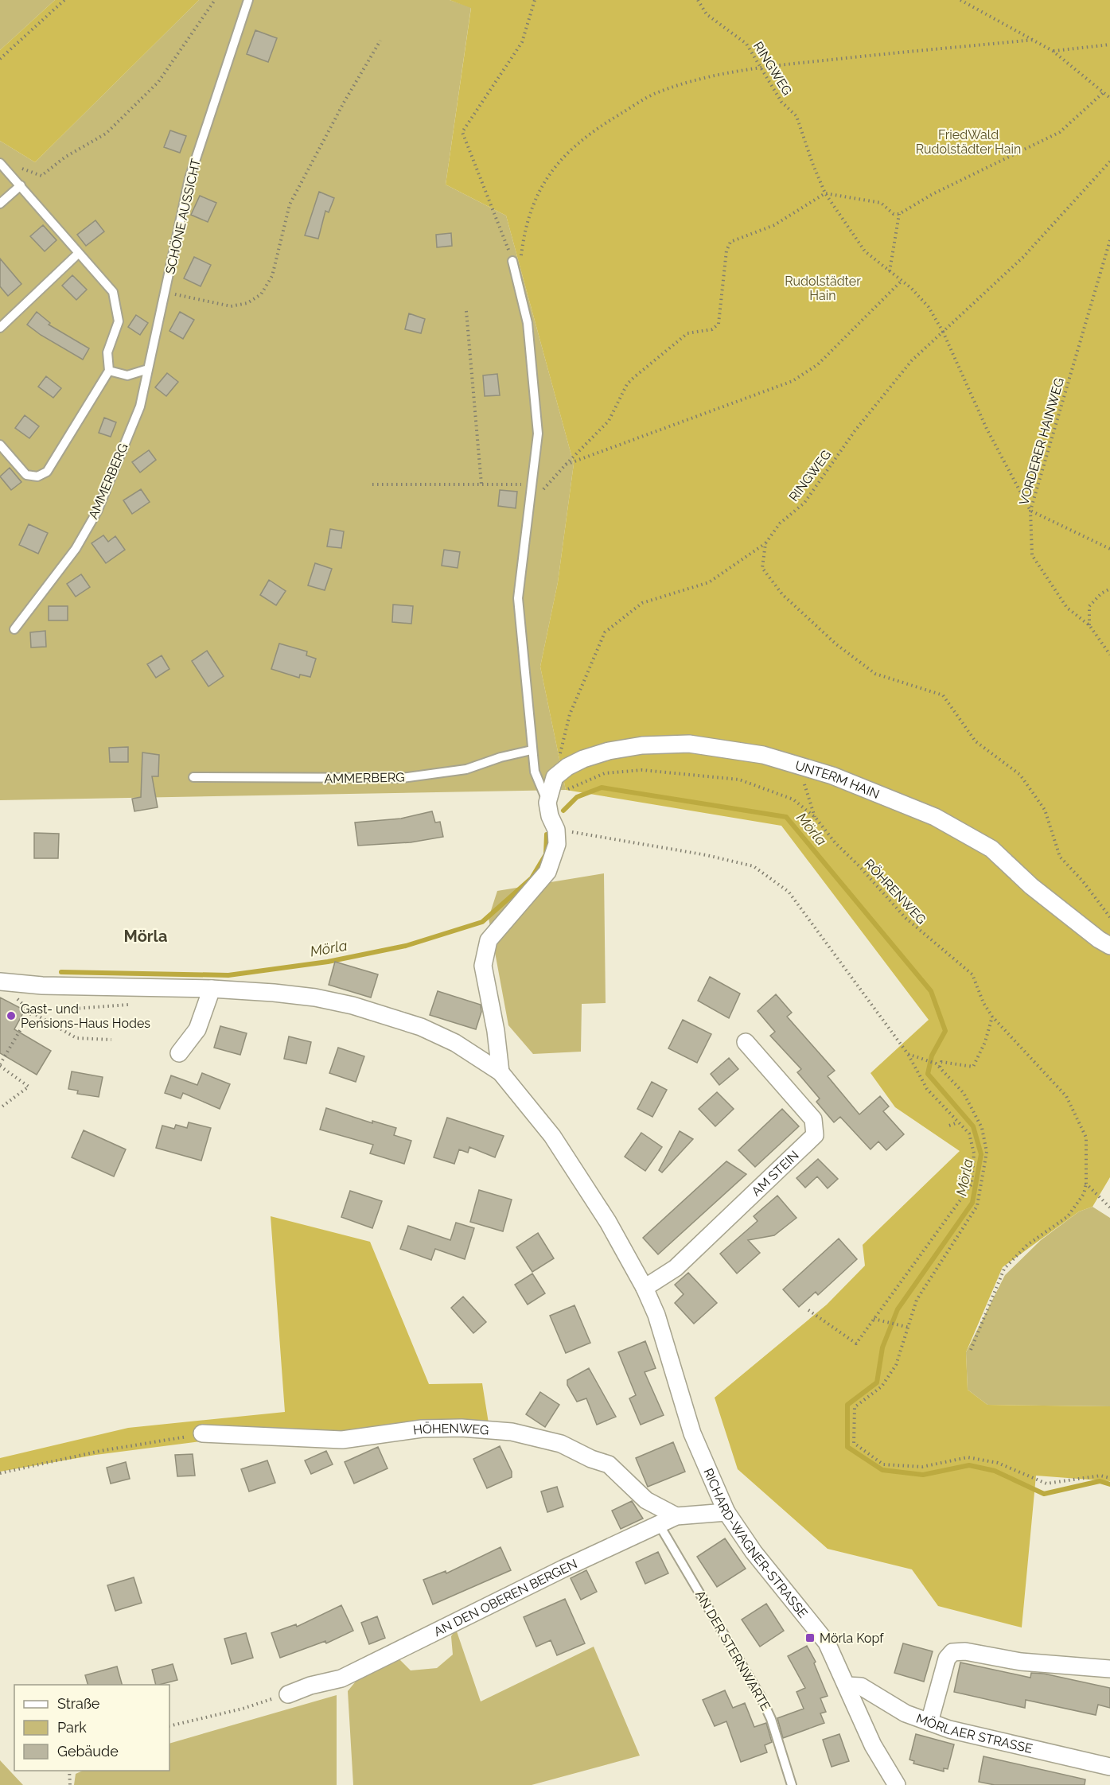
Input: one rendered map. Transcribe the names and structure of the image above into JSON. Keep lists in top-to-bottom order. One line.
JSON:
{"streets":{"street":["UNTERM HAIN","AM STEIN","HÖHENWEG","RICHARD-WAGNER-STRASSE","AN DEN OBEREN BERGEN","MÖRLAER STRASSE"],"lane":["SCHÖNE AUSSICHT","AMMERBERG","AN DER STERNWARTE"],"path":["RINGWEG","VORDERER HAINWEG","RÖHRENWEG"]},"crossings":[["SCHÖNE AUSSICHT","AMMERBERG"],["AM STEIN","RICHARD-WAGNER-STRASSE"],["HÖHENWEG","AN DEN OBEREN BERGEN"],["RICHARD-WAGNER-STRASSE","AN DEN OBEREN BERGEN"],["RICHARD-WAGNER-STRASSE","MÖRLAER STRASSE"],["AN DEN OBEREN BERGEN","AN DER STERNWARTE"]],"districts":["Mörla"],"water":["Mörla"],"parks":["FriedWald Rudolstädter Hain","Rudolstädter Hain"],"places":{"other":["Gast- und Pensions-Haus Hodes"],"transit":["Mörla Kopf"]},"legend":["Straße","Park","Gebäude"]}
